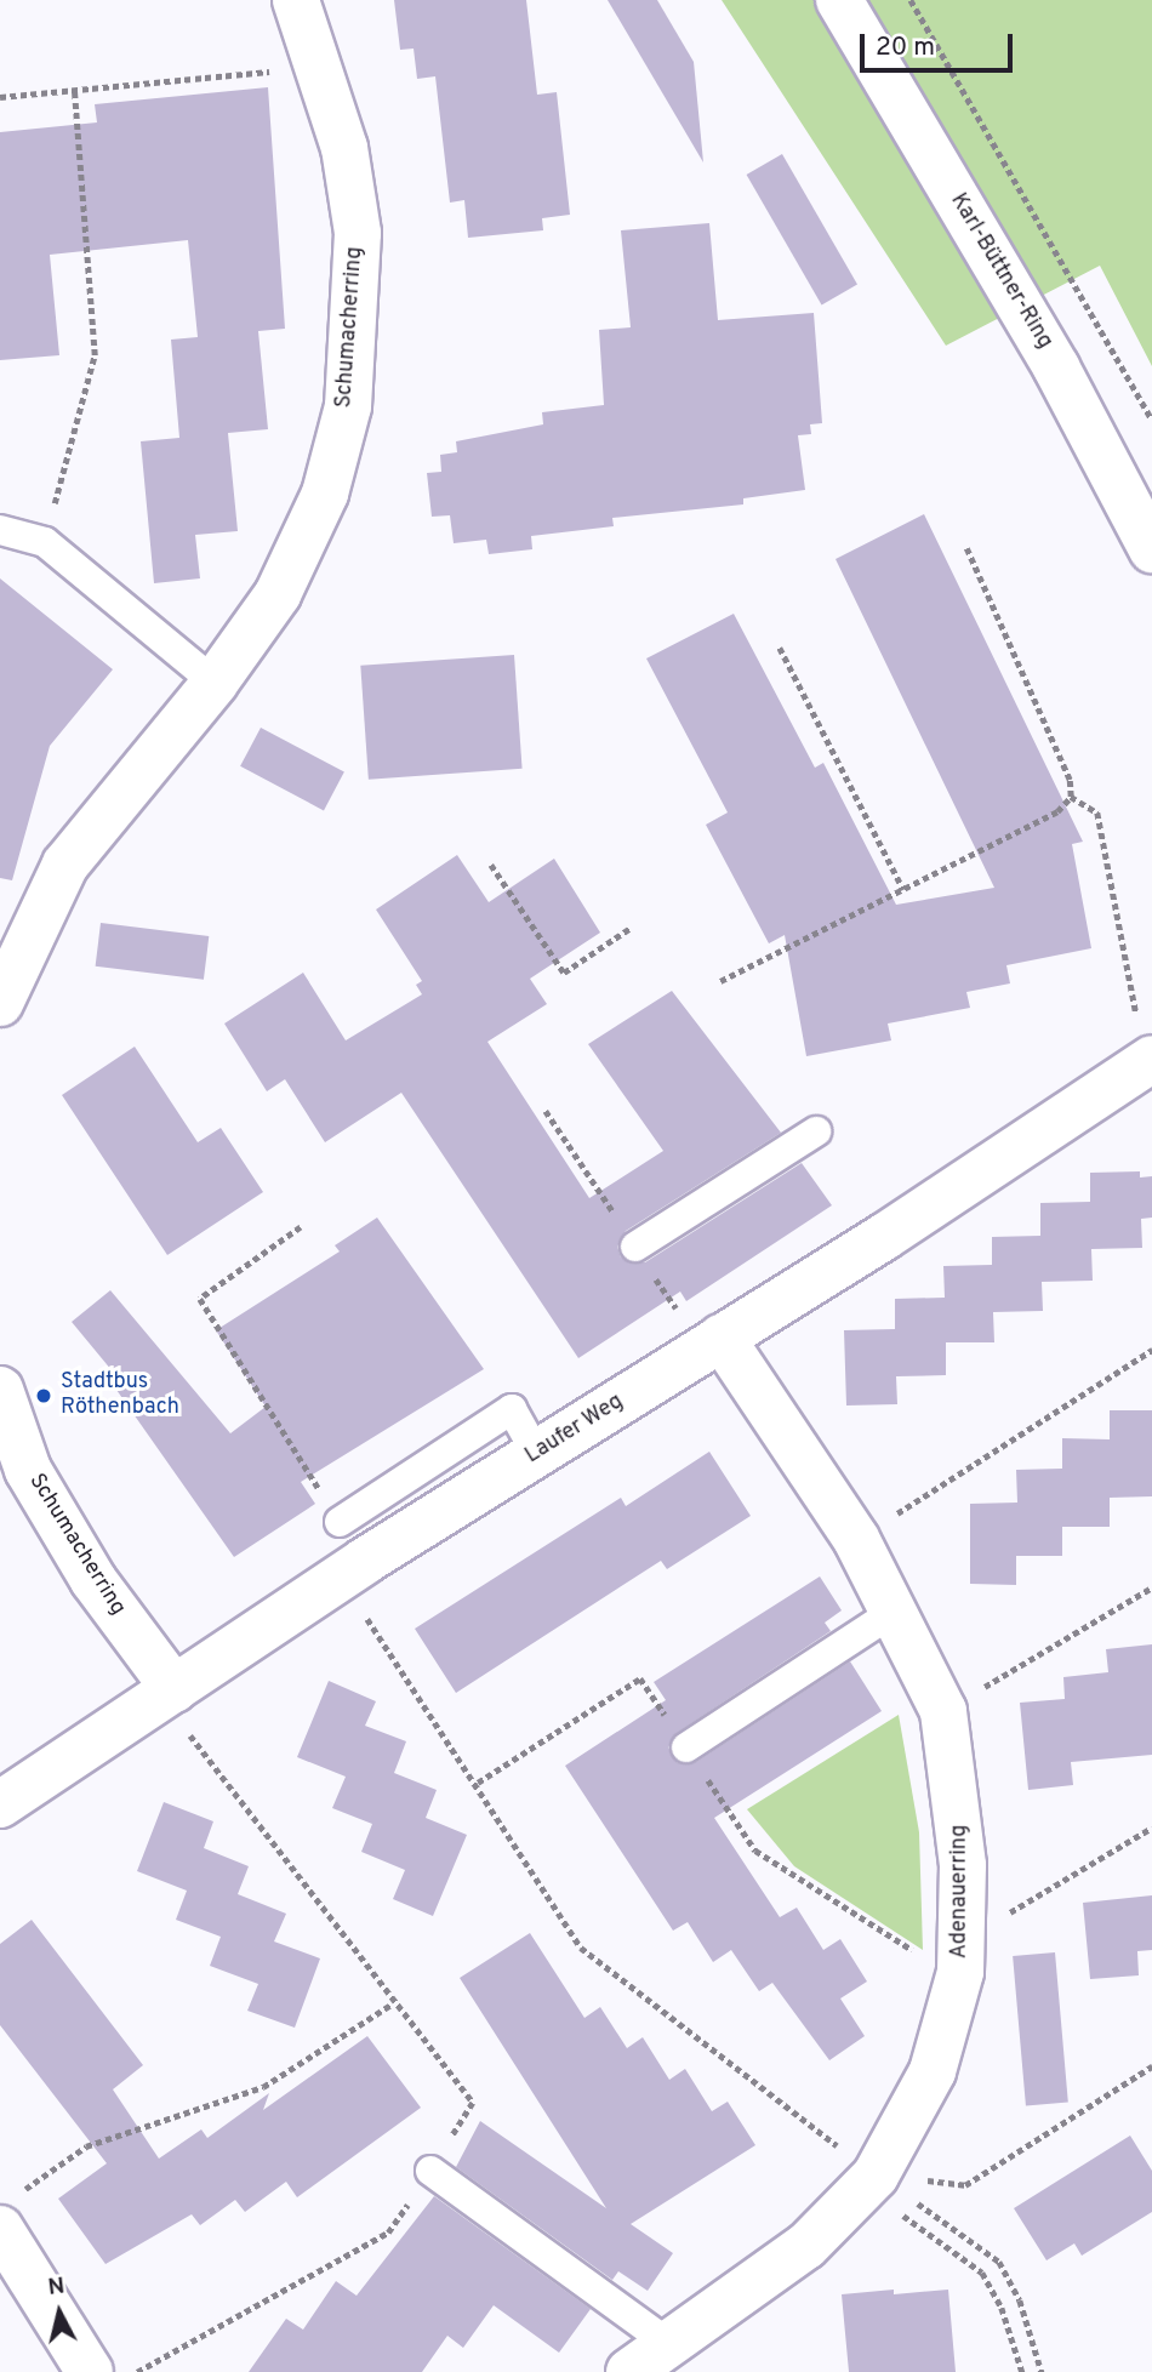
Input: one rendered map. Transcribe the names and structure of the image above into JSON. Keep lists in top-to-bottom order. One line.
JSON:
{"streets":{"street":["Karl-Büttner-Ring","Schumacherring","Laufer Weg","Adenauerring"]},"crossings":[["Schumacherring","Laufer Weg"],["Laufer Weg","Adenauerring"]],"places":["Stadtbus Röthenbach"],"scale_bar":"20 m","north":"top"}
